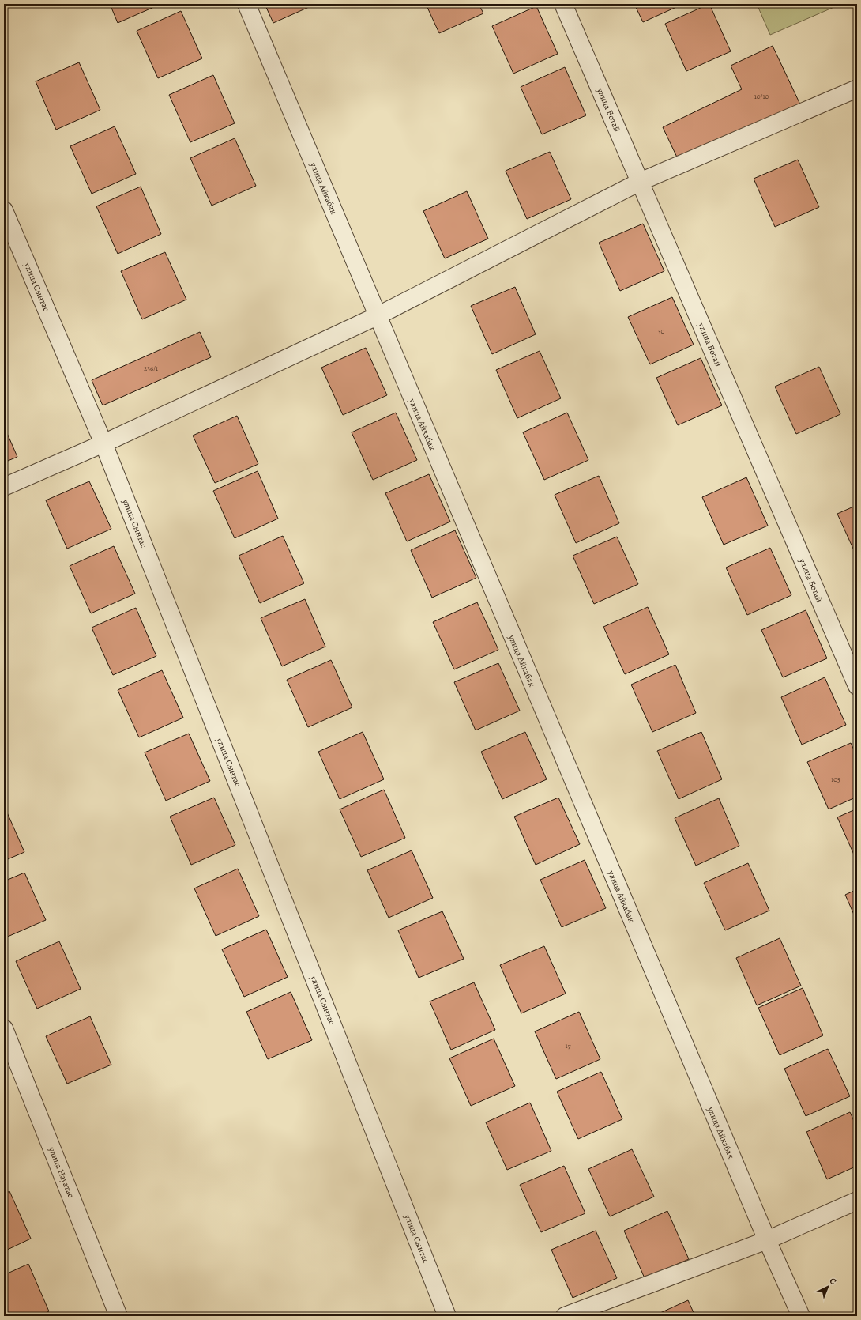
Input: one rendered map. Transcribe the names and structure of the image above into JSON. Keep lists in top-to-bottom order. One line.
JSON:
{"streets":{"street":["улица Ботай","улица Айкабак","улица Сынтас","улица Науатас"]},"house_numbers":["10/10","30","236/1","105","17"],"north":"top right"}
